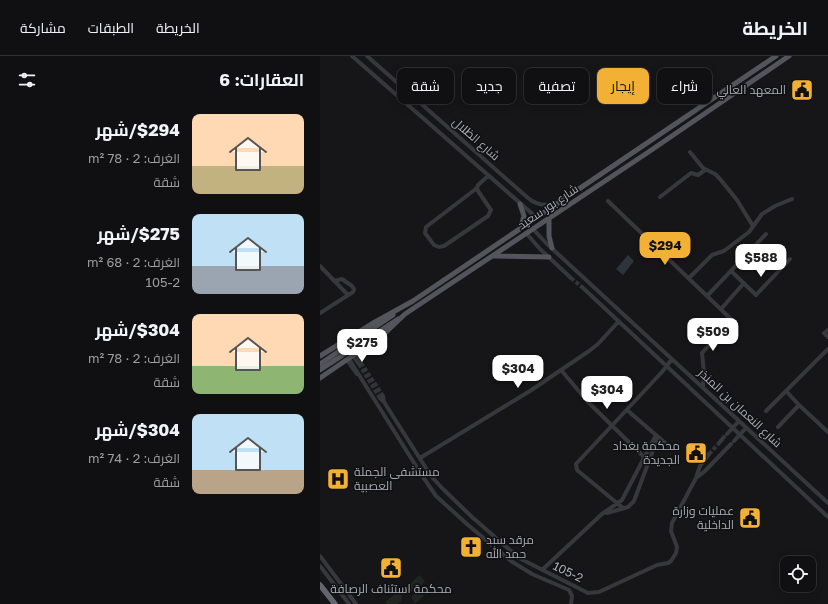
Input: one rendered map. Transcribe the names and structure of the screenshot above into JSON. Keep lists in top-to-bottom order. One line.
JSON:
{"streets":{"main road":["شارع بور سعيد"],"street":["شارع الظلال","شارع النعمان بن المنذر","105-2"]},"crossings":[["شارع الظلال","شارع بور سعيد"],["شارع بور سعيد","شارع النعمان بن المنذر"],["شارع النعمان بن المنذر","105-2"]],"places":{"public building":["المعهد العالي","محكمة بغداد الجديدة","عمليات وزارة الداخلية","محكمة استئناف الرصافة"],"hospital":["مستشفى الجملة العصبية"],"church":["مرقد سيد حمد الله"]},"page":{"header":"الخريطة","nav":["الخريطة","الطبقات","مشاركة"],"heading":"العقارات: 6","chip":["شراء","إيجار","تصفية","جديد","شقة"],"list":[{"name":"$294/شهر","note":"الغرف: 2 · 78 m² · شقة"},{"name":"$275/شهر","note":"الغرف: 2 · 68 m² · 105-2"},{"name":"$304/شهر","note":"الغرف: 2 · 78 m² · شقة"},{"name":"$304/شهر","note":"الغرف: 2 · 74 m² · شقة"}],"price":["$294","$588","$509","$275","$304","$304"]}}
